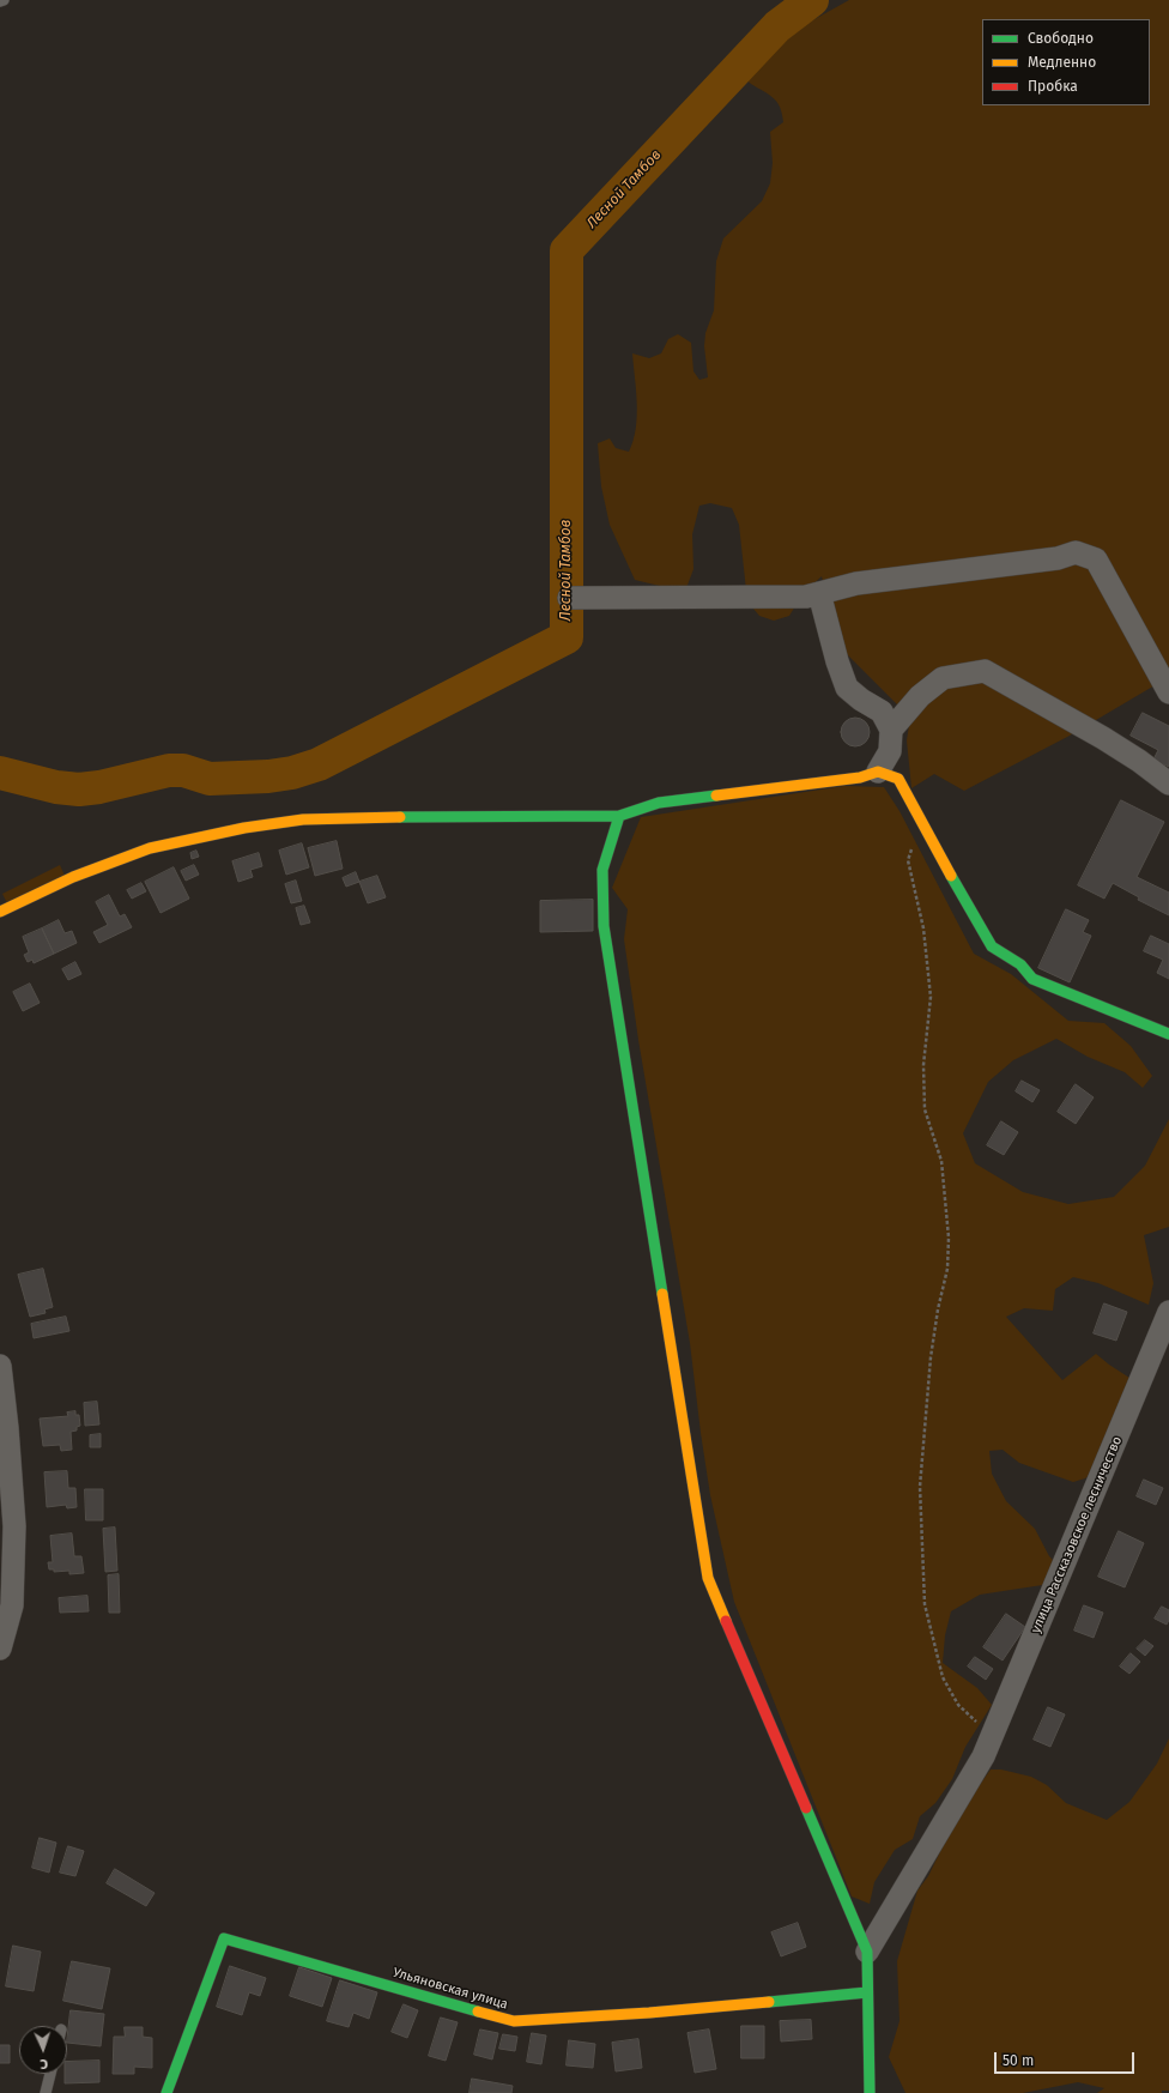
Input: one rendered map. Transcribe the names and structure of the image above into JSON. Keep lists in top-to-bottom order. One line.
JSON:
{"streets":{"street":["улица Рассказовское лесничество","Ульяновская улица"]},"water":["Лесной Тамбов"],"legend":["Свободно","Медленно","Пробка"],"scale_bar":"50 m","north":"bottom"}
